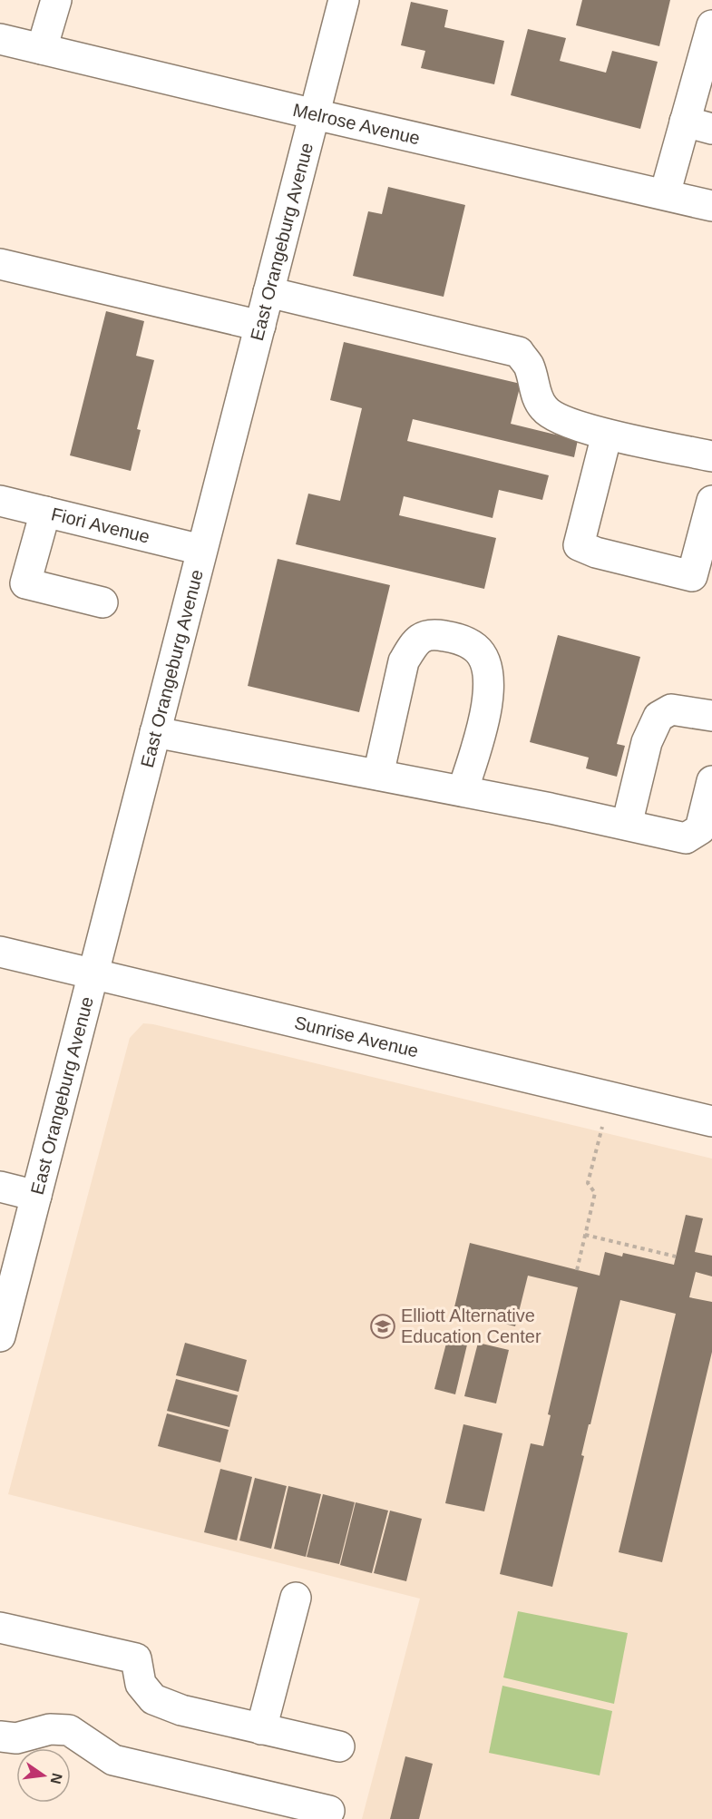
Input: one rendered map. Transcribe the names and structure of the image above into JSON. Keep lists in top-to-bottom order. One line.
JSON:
{"streets":{"street":["Melrose Avenue","East Orangeburg Avenue","Fiori Avenue","Sunrise Avenue"]},"crossings":[["Melrose Avenue","East Orangeburg Avenue"],["East Orangeburg Avenue","Fiori Avenue"],["East Orangeburg Avenue","Sunrise Avenue"]],"places":{"school or university":["Elliott Alternative Education Center"]},"north":"right"}
